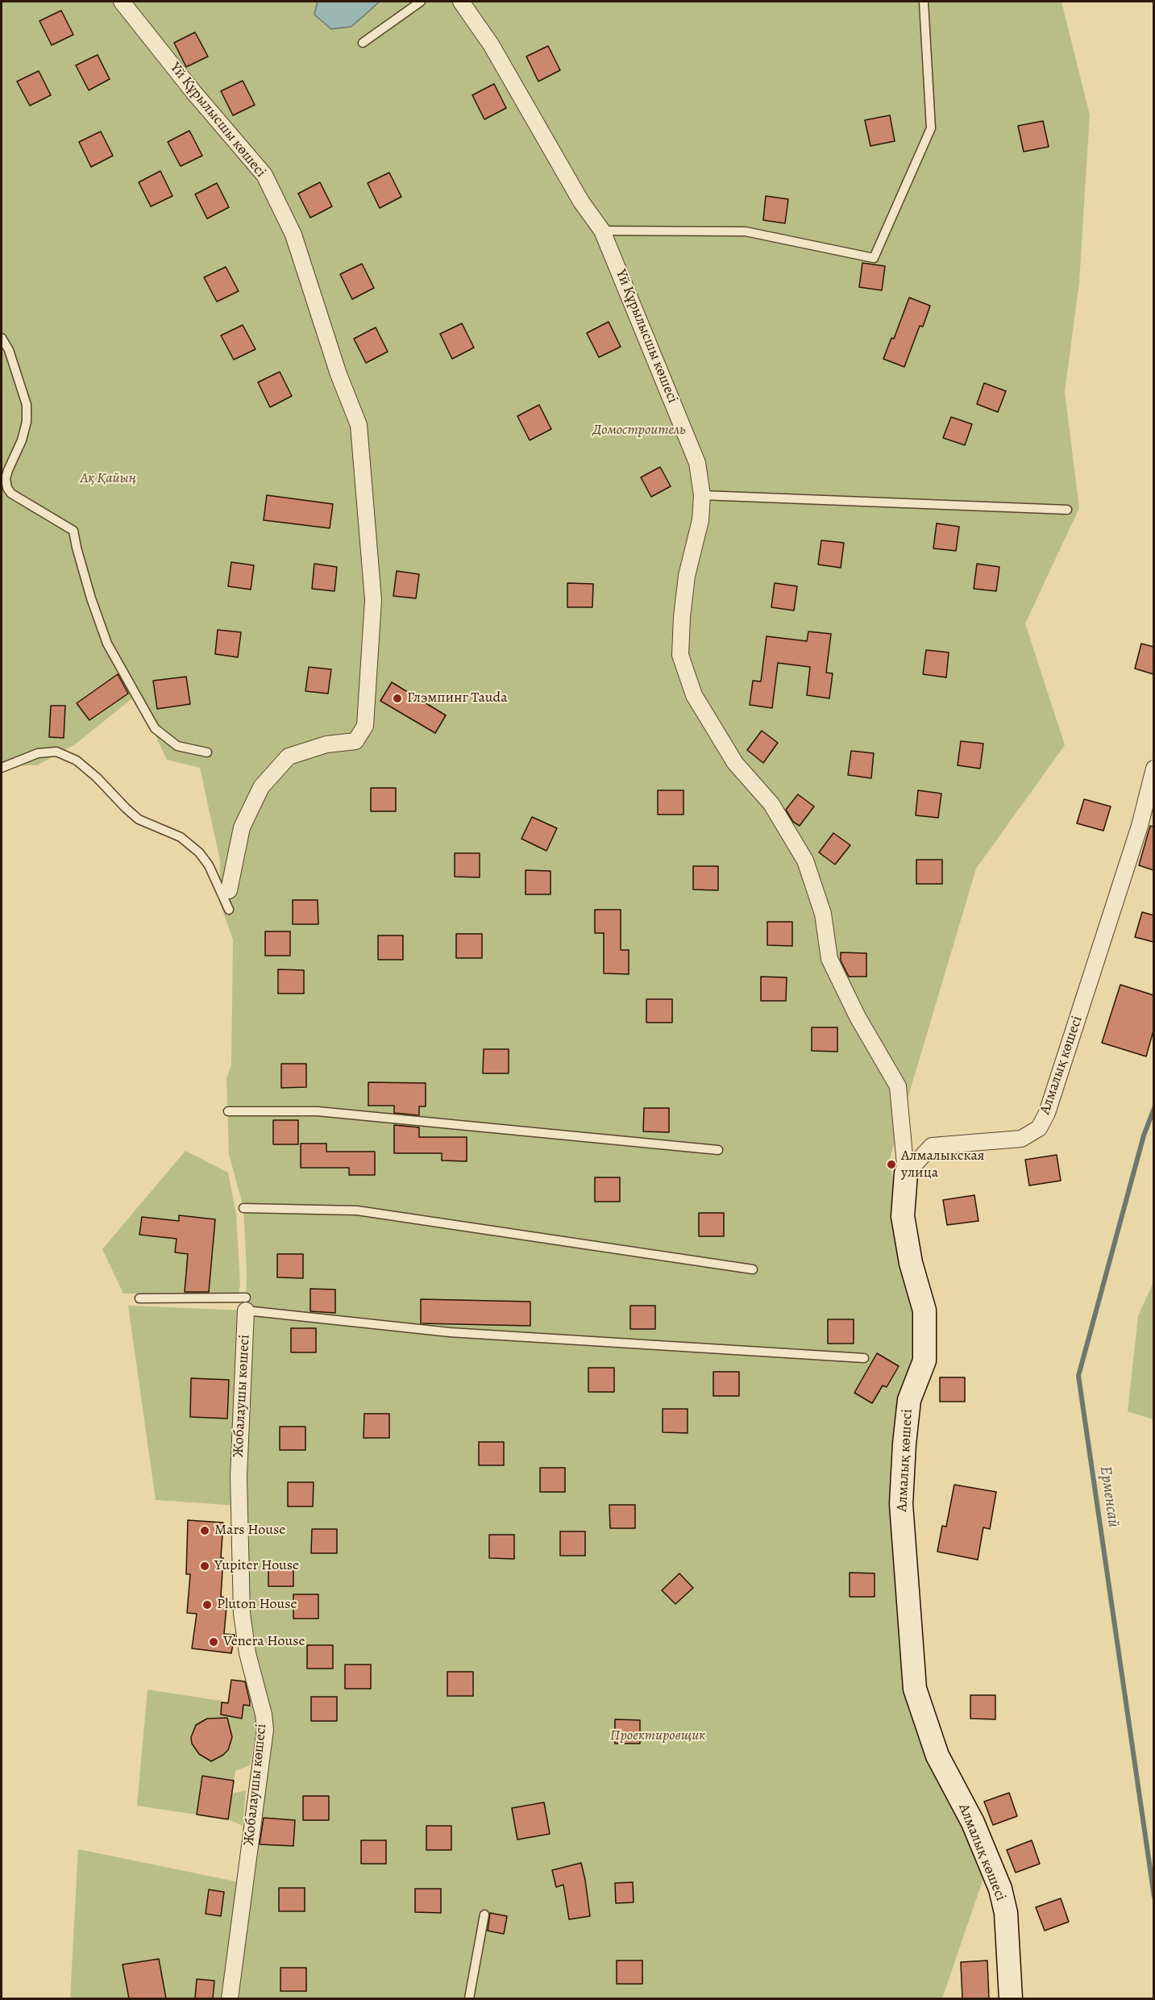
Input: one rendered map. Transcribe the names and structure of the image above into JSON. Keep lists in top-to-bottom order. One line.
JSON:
{"streets":{"street":["Үй Құрылысшы көшесі","Алмалық көшесі","Жобалаушы көшесі"]},"crossings":[["Үй Құрылысшы көшесі","Алмалық көшесі"]],"water":["Ерменсай"],"parks":["Домостроитель","Ақ Қайың","Проектировщик"],"places":["Глэмпинг Tauda","Алмалыкская улица","Mars House","Yupiter House","Pluton House","Venera House"]}
